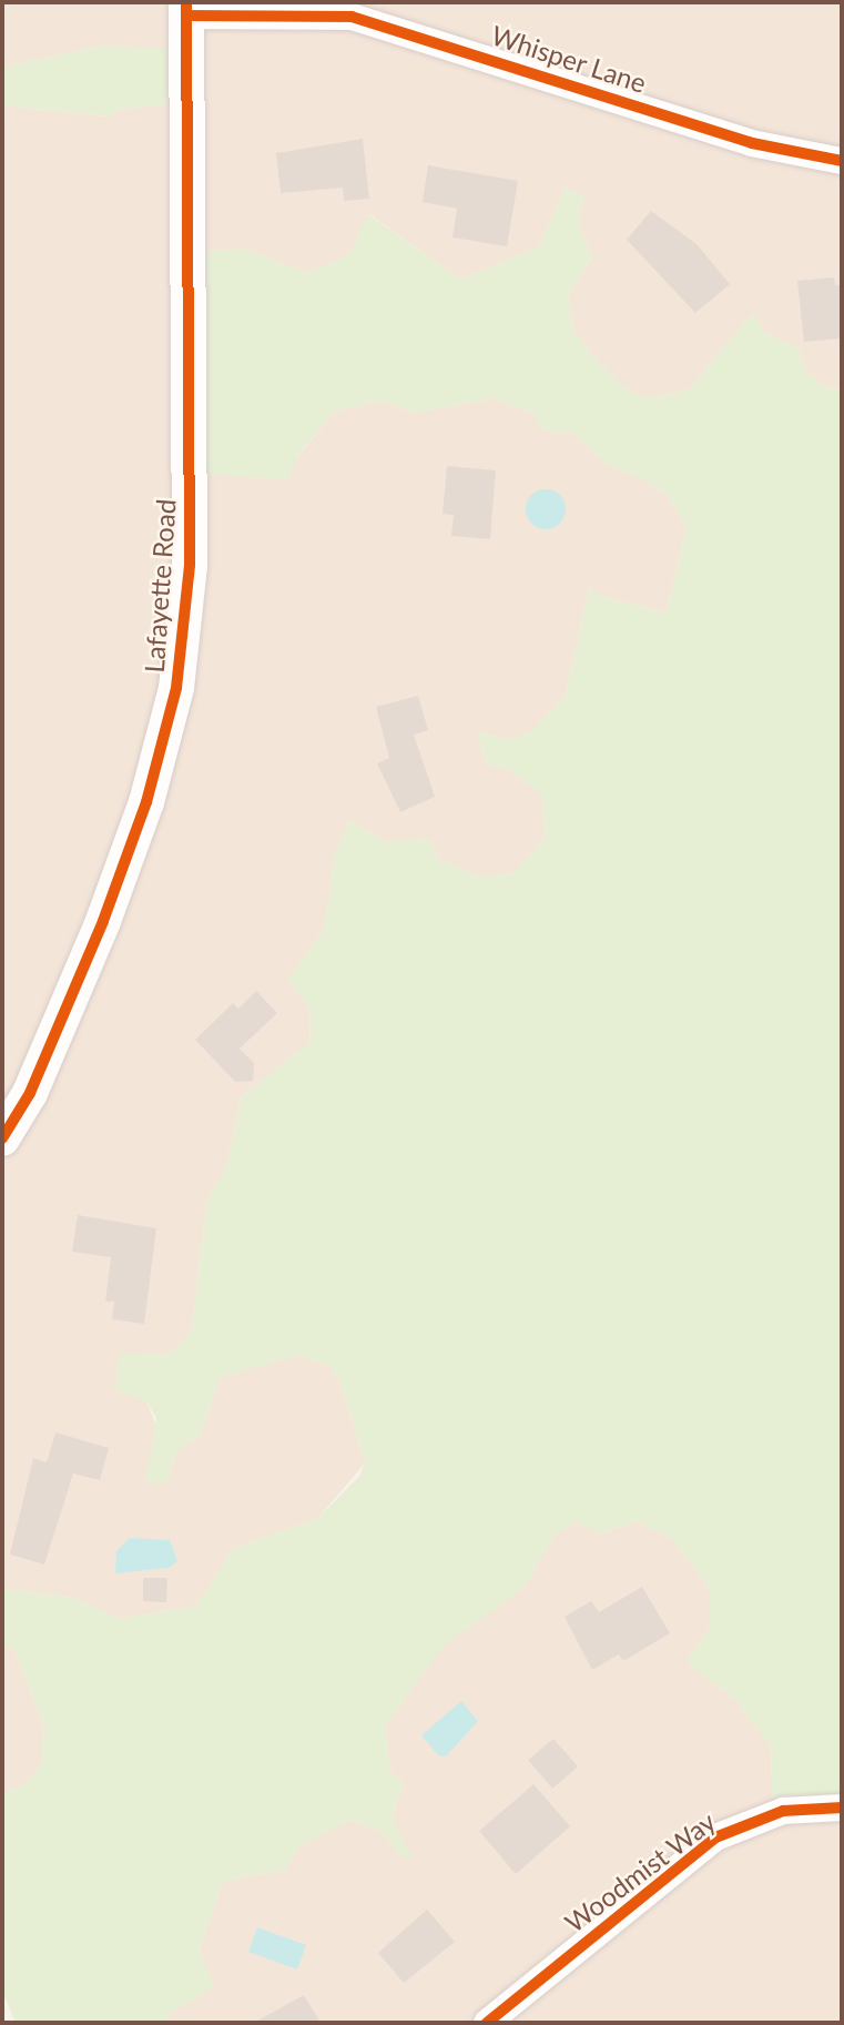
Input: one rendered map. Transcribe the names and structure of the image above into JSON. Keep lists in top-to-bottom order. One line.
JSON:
{"streets":{"street":["Whisper Lane","Lafayette Road","Woodmist Way"]},"crossings":[["Whisper Lane","Lafayette Road"]]}
